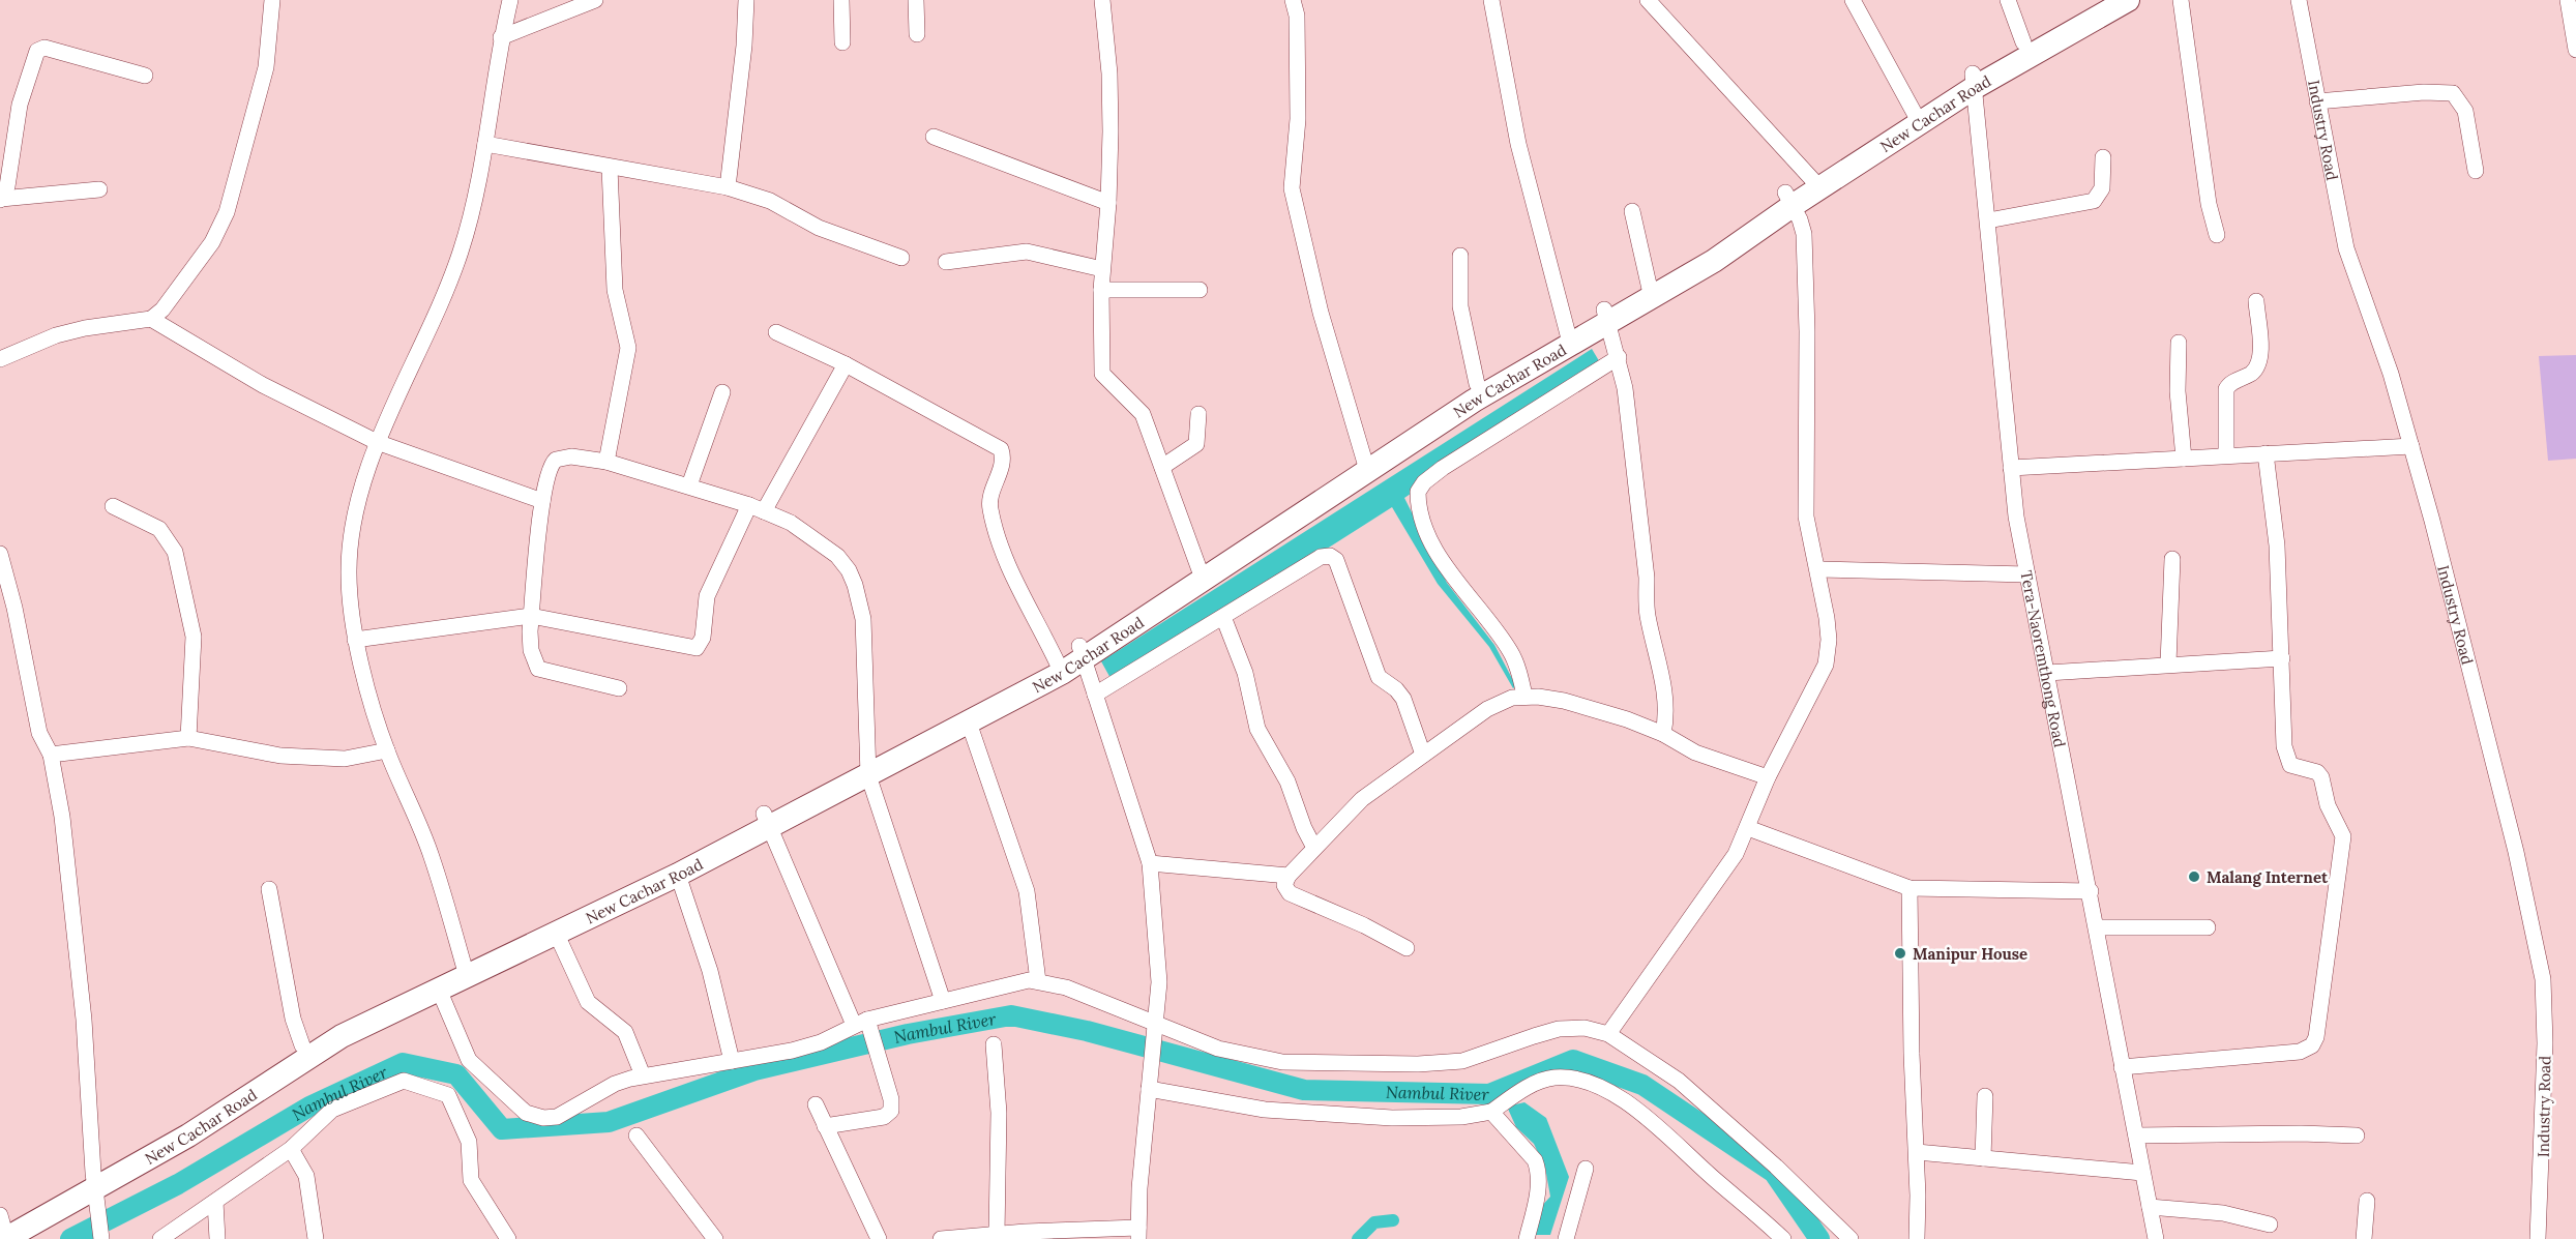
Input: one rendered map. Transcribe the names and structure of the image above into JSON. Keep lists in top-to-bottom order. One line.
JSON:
{"streets":{"highway":["New Cachar Road"],"street":["Industry Road","Tera-Naoremthong Road"]},"crossings":[["New Cachar Road","Tera-Naoremthong Road"]],"water":["Nambul River"],"places":["Malang Internet","Manipur House"]}
